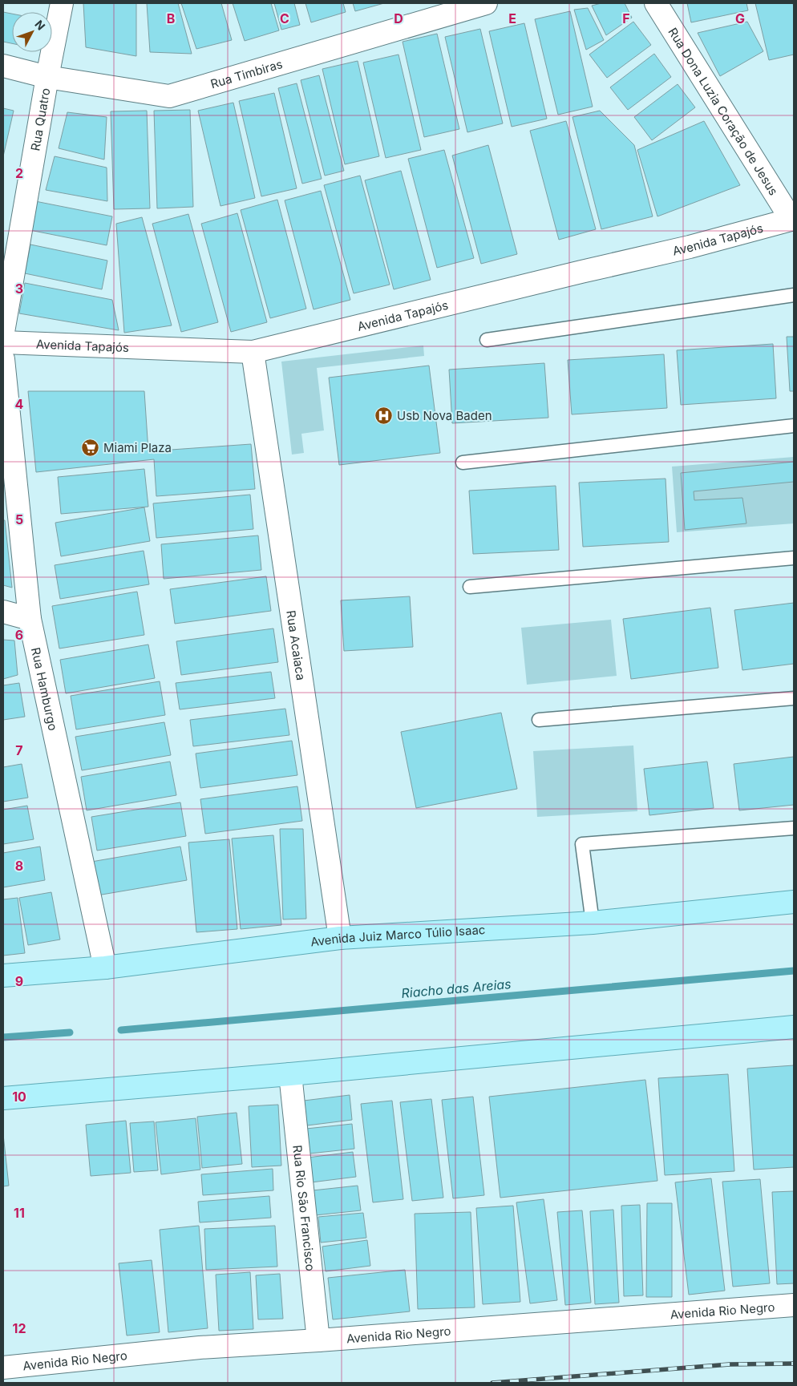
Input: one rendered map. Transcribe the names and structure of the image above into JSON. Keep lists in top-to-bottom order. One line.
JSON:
{"streets":{"main road":["Avenida Juiz Marco Túlio Isaac"],"street":["Rua Timbiras","Rua Dona Luzia Coração de Jesus","Rua Quatro","Avenida Tapajós","Rua Acaiaca","Rua Hamburgo","Rua Rio São Francisco","Avenida Rio Negro"]},"crossings":[["Rua Timbiras","Rua Quatro"],["Rua Dona Luzia Coração de Jesus","Avenida Tapajós"],["Avenida Tapajós","Rua Acaiaca"],["Rua Acaiaca","Avenida Juiz Marco Túlio Isaac"],["Rua Hamburgo","Avenida Juiz Marco Túlio Isaac"],["Rua Rio São Francisco","Avenida Rio Negro"]],"water":["Riacho das Areias"],"places":{"hospital":["Usb Nova Baden"],"supermarket":["Miami Plaza"]},"north":"top right","grid":{"columns":["B","C","D","E","F","G"],"rows":["2","3","4","5","6","7","8","9","10","11","12"]}}
